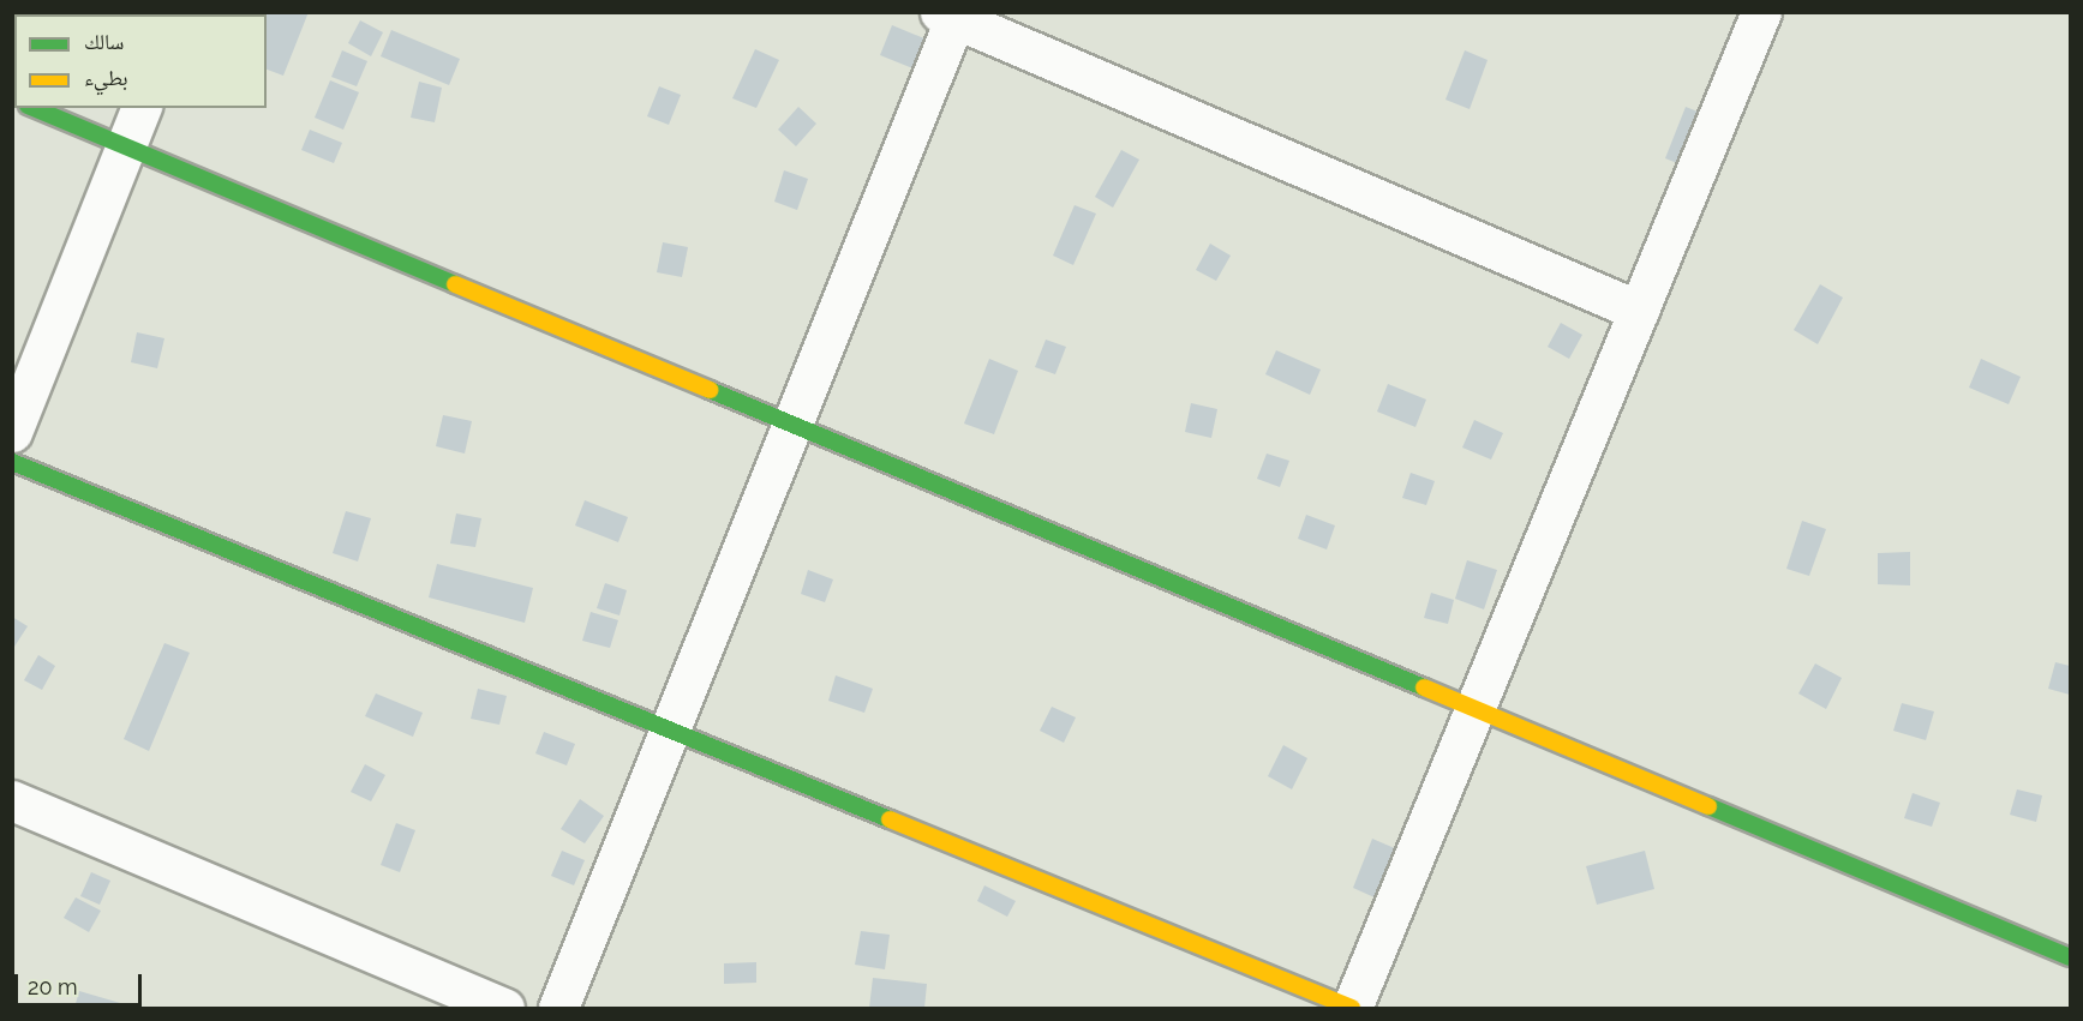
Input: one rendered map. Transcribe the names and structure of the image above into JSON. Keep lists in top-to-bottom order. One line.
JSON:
{"legend":["سالك","بطيء"],"scale_bar":"20 m"}
